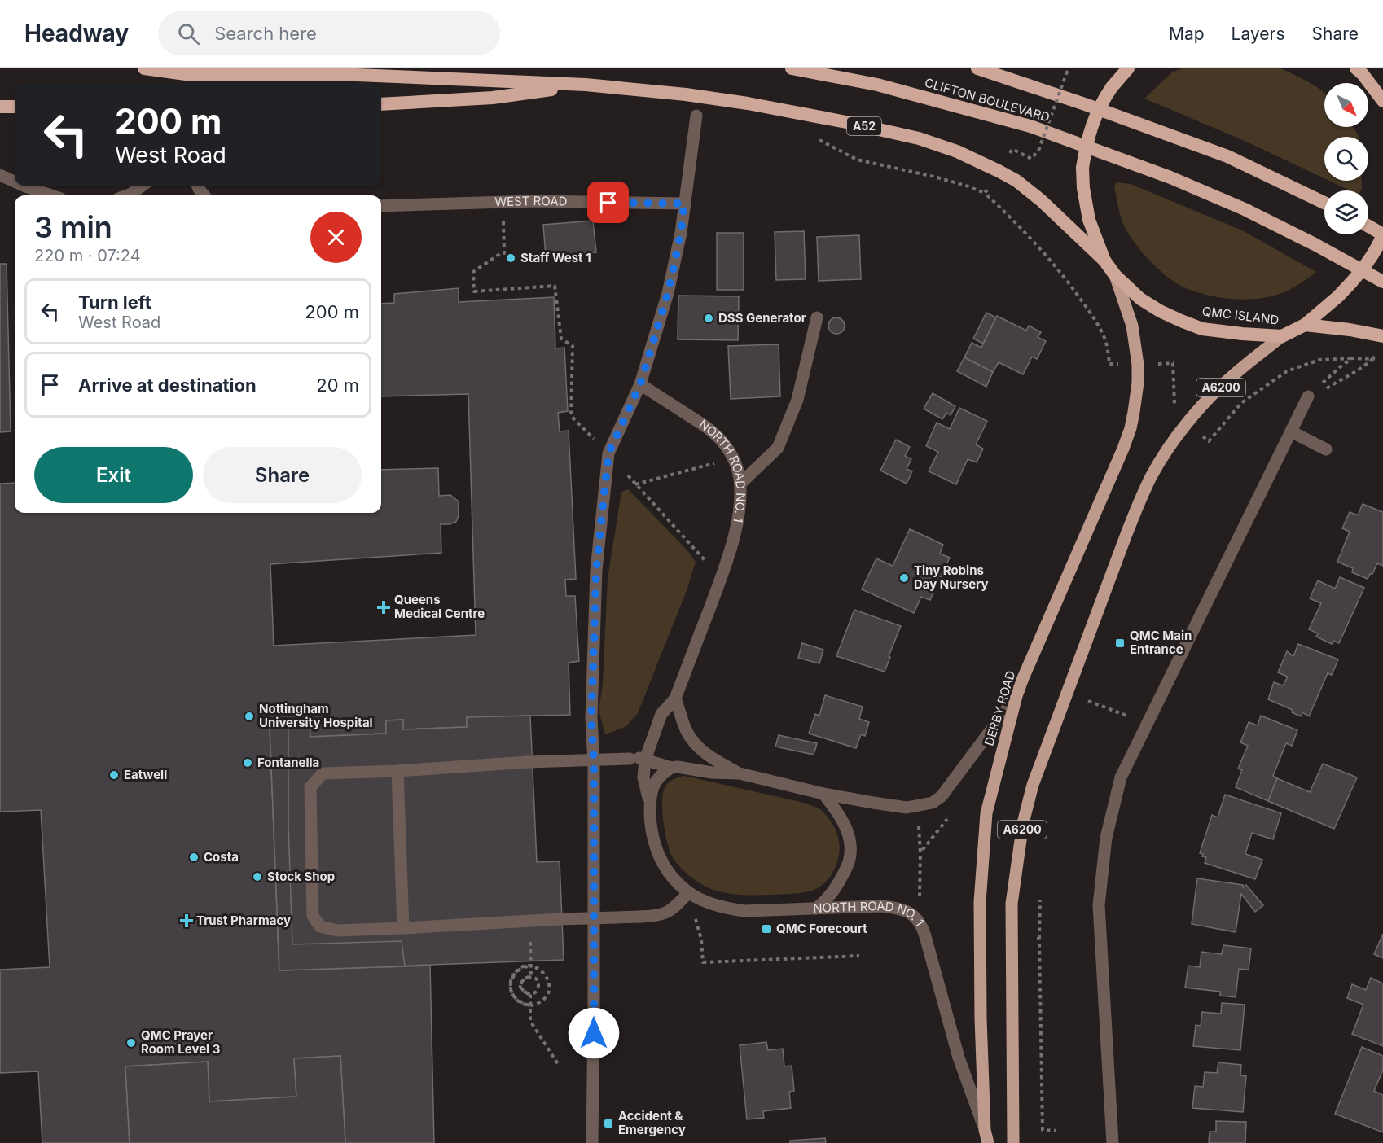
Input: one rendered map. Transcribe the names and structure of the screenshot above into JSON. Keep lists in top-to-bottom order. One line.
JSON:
{"streets":{"highway":["CLIFTON BOULEVARD","A52","QMC ISLAND"],"main road":["A6200","DERBY ROAD"],"street":["WEST ROAD","NORTH ROAD NO. 1"]},"crossings":[["A52","QMC ISLAND"],["QMC ISLAND","A6200"],["QMC ISLAND","DERBY ROAD"],["NORTH ROAD NO. 1","DERBY ROAD"]],"places":{"other":["Staff West 1","DSS Generator","Tiny Robins Day Nursery","Nottingham University Hospital","Fontanella","Eatwell","Costa","Stock Shop","QMC Prayer Room Level 3"],"health":["Queens Medical Centre","Trust Pharmacy"],"transit":["QMC Main Entrance","QMC Forecourt","Accident & Emergency"]},"north":"bottom right","page":{"header":"Headway","search":"Search here","nav":["Map","Layers","Share"],"turn":["200 m","West Road"],"heading":["3 min","220 m · 07:24"],"list":[{"name":"Turn left","note":"West Road","value":"200 m"},{"name":"Arrive at destination","value":"20 m"}],"buttons":["Exit","Share"]}}
